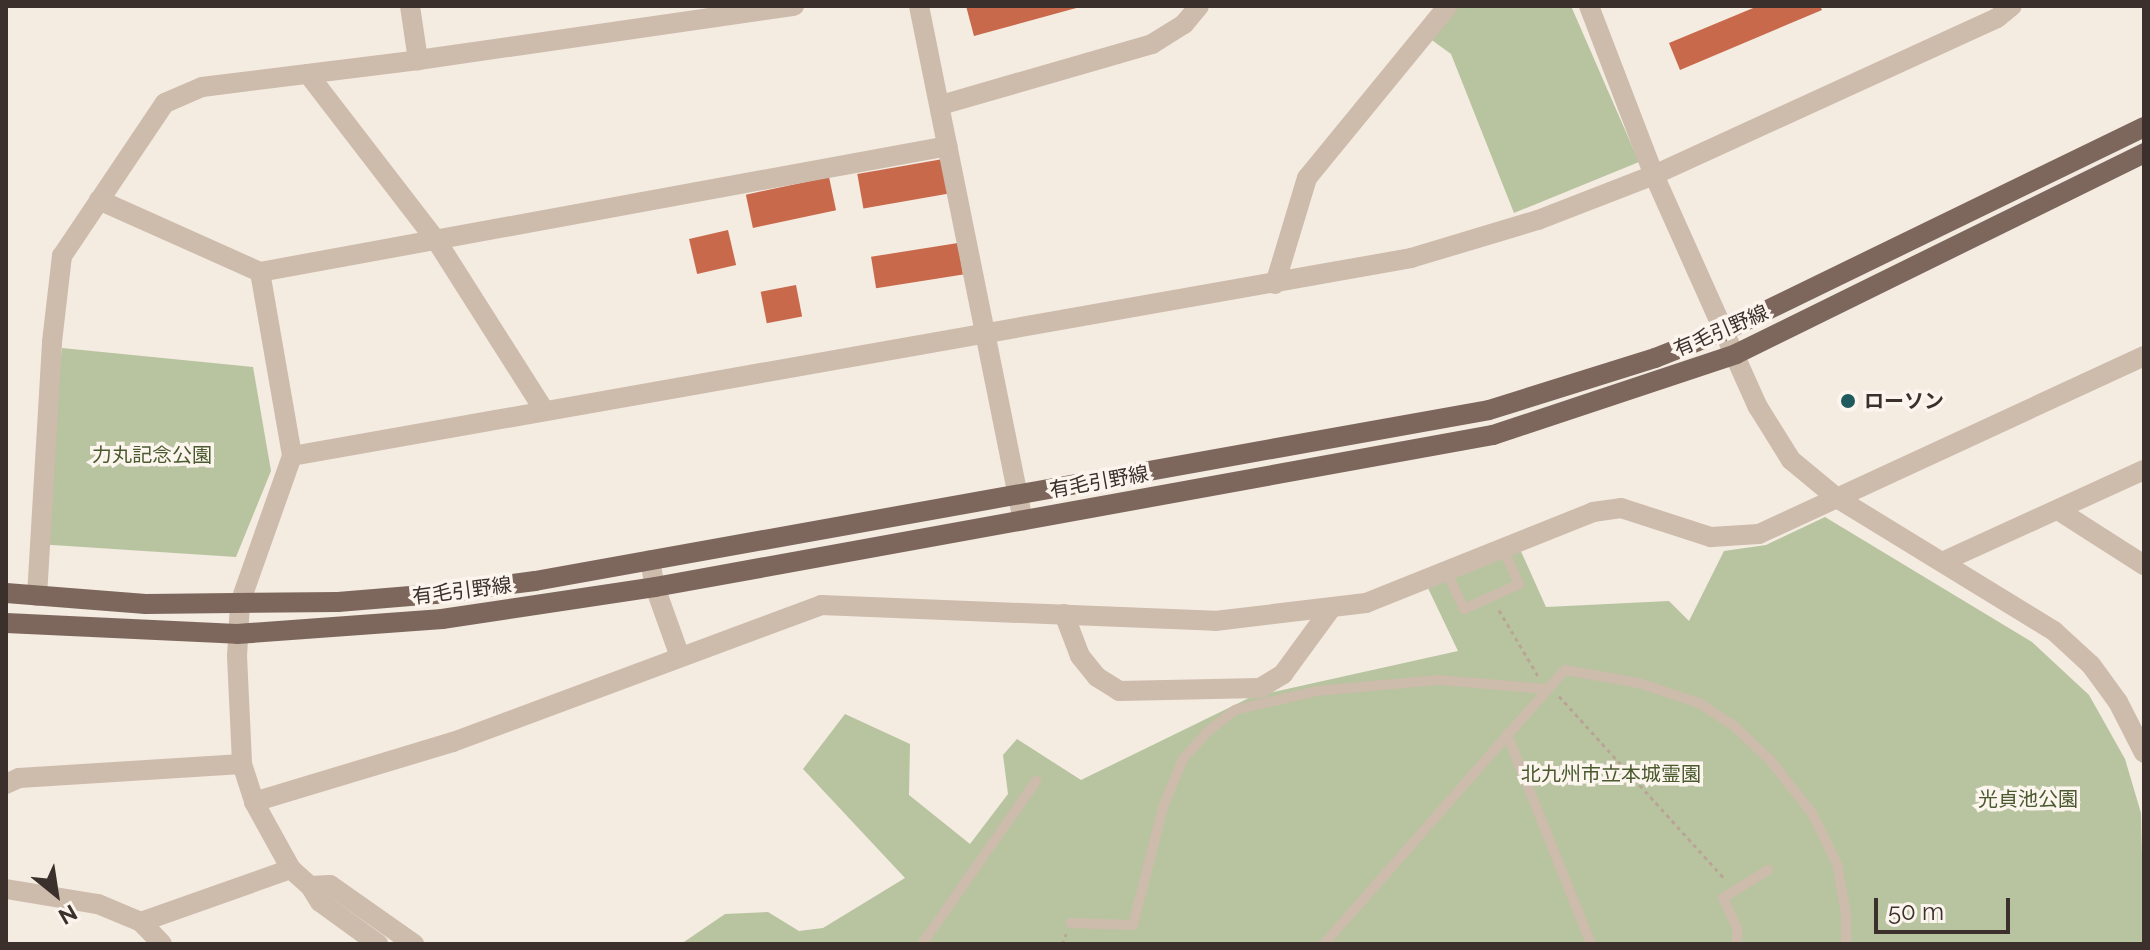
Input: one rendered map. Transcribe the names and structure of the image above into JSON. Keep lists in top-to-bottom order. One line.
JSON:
{"streets":{"main road":["有毛引野線"]},"parks":["力丸記念公園","北九州市立本城霊園","光貞池公園"],"places":["ローソン"],"scale_bar":"50 m","north":"bottom right"}
